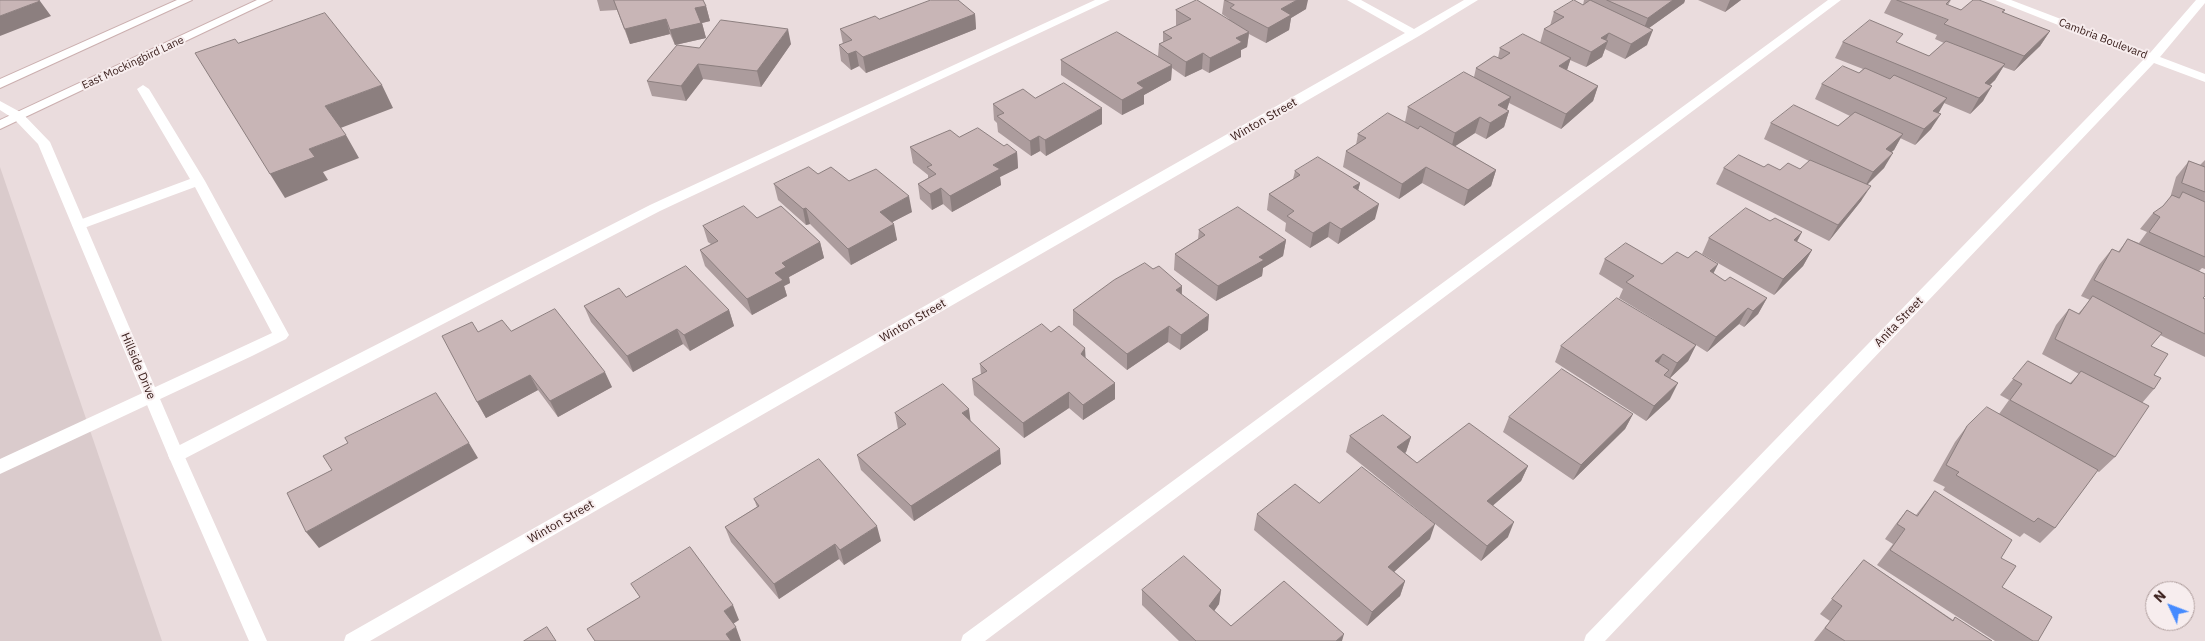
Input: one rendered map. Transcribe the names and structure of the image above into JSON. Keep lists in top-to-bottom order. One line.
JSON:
{"streets":{"street":["Cambria Boulevard","East Mockingbird Lane","Winton Street","Anita Street","Hillside Drive"]},"crossings":[["Cambria Boulevard","Anita Street"],["East Mockingbird Lane","Hillside Drive"]],"north":"top left"}
